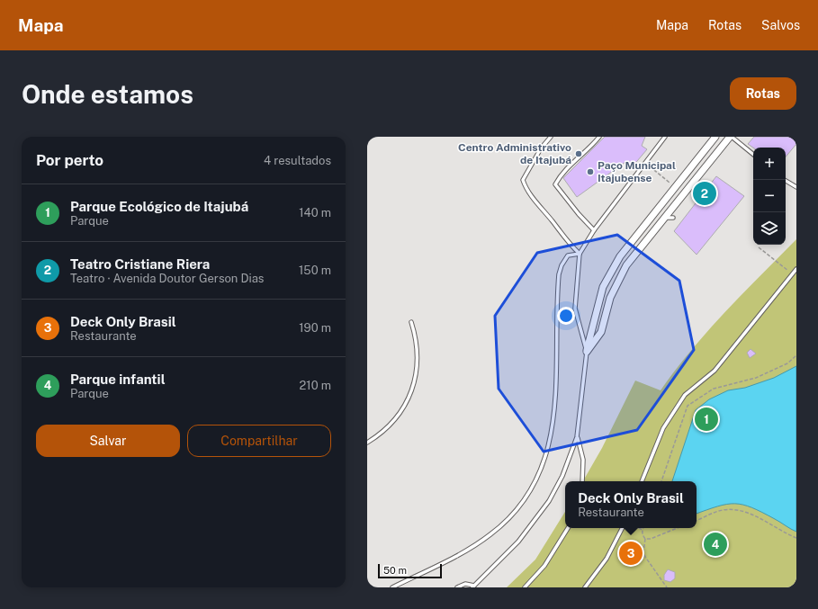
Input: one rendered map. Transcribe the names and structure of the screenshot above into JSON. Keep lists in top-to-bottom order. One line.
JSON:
{"places":["Centro Administrativo de Itajubá","Paço Municipal Itajubense"],"scale_bar":"50 m","page":{"header":"Mapa","nav":["Mapa","Rotas","Salvos"],"buttons":["Rotas",["Salvar","Compartilhar"]],"title":"Onde estamos","heading":["Por perto","4 resultados"],"map_buttons":["+","−"],"pins":["2","1","4","3"],"list":[{"mark":"1","name":"Parque Ecológico de Itajubá","note":"Parque","value":"140 m"},{"mark":"2","name":"Teatro Cristiane Riera","note":"Teatro · Avenida Doutor Gerson Dias","value":"150 m"},{"mark":"3","name":"Deck Only Brasil","note":"Restaurante","value":"190 m"},{"mark":"4","name":"Parque infantil","note":"Parque","value":"210 m"}],"popup":["Deck Only Brasil","Restaurante"],"scale":"50 m"}}
